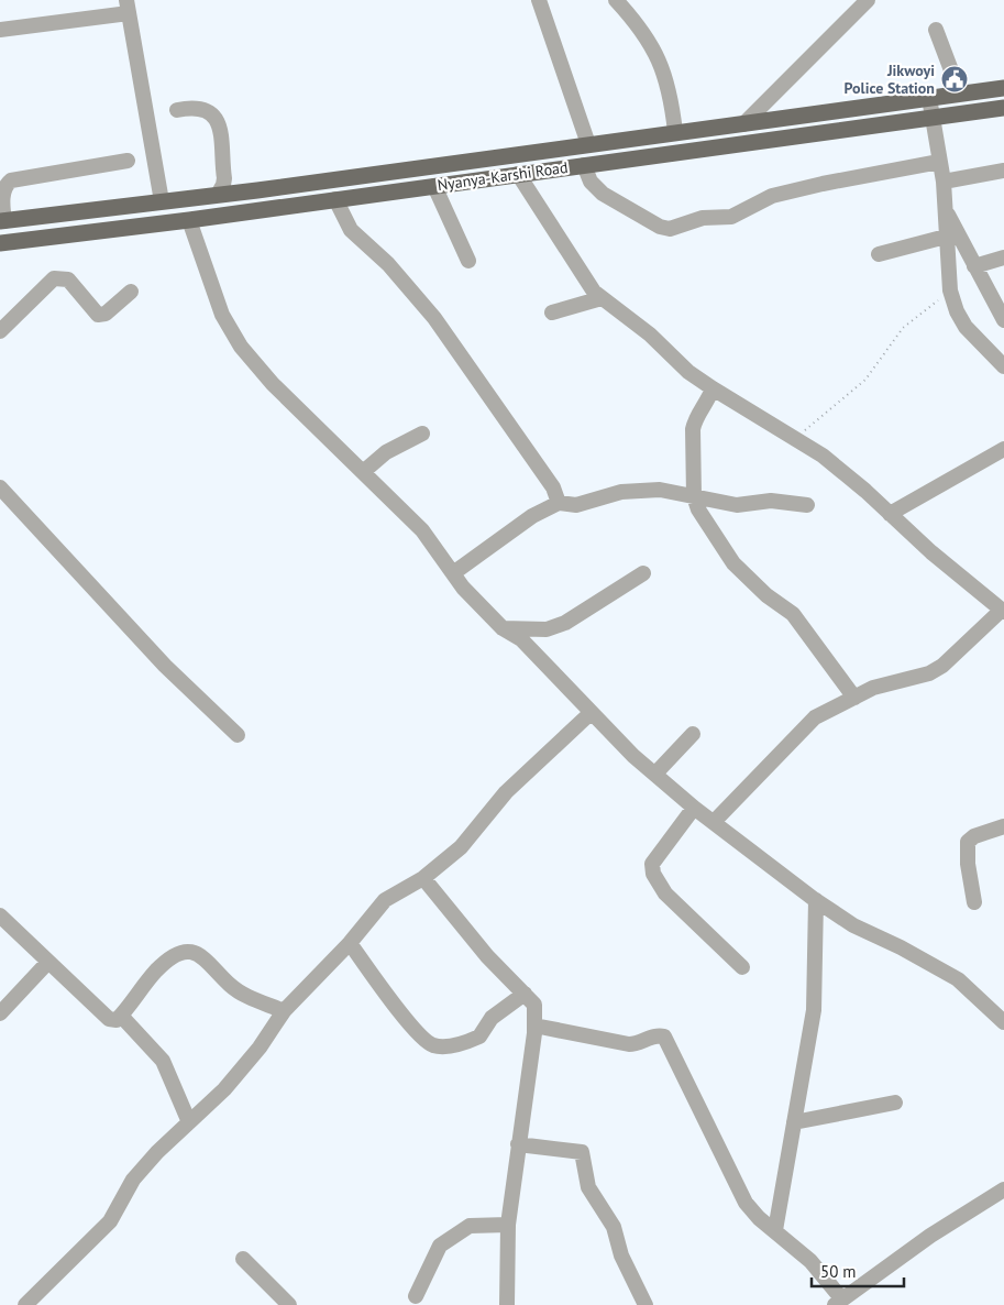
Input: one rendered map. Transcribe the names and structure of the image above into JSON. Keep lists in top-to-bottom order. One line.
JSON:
{"streets":{"main road":["Nyanya-Karshi Road"]},"places":{"public building":["Jikwoyi Police Station"]},"scale_bar":"50 m"}
